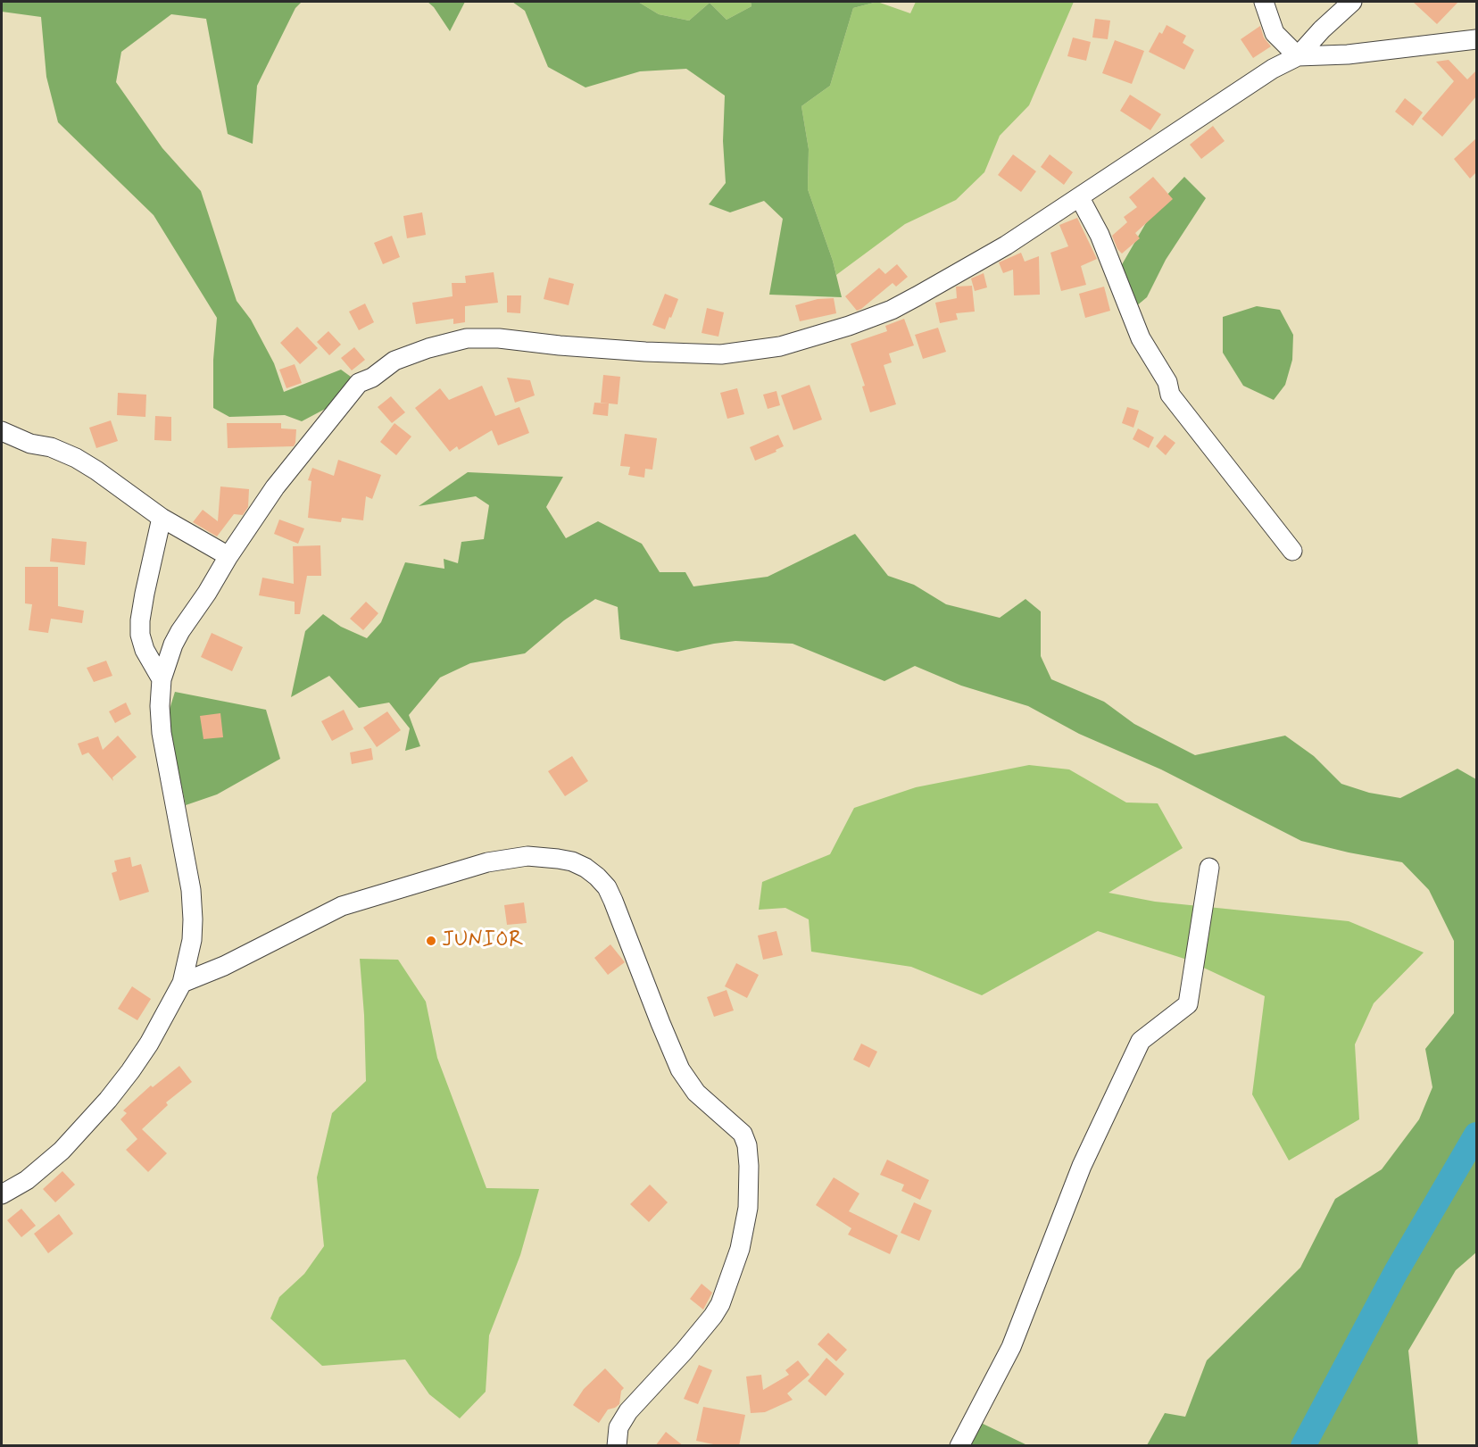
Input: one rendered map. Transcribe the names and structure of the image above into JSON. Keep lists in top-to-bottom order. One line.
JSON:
{"places":["JUNIOR"]}
